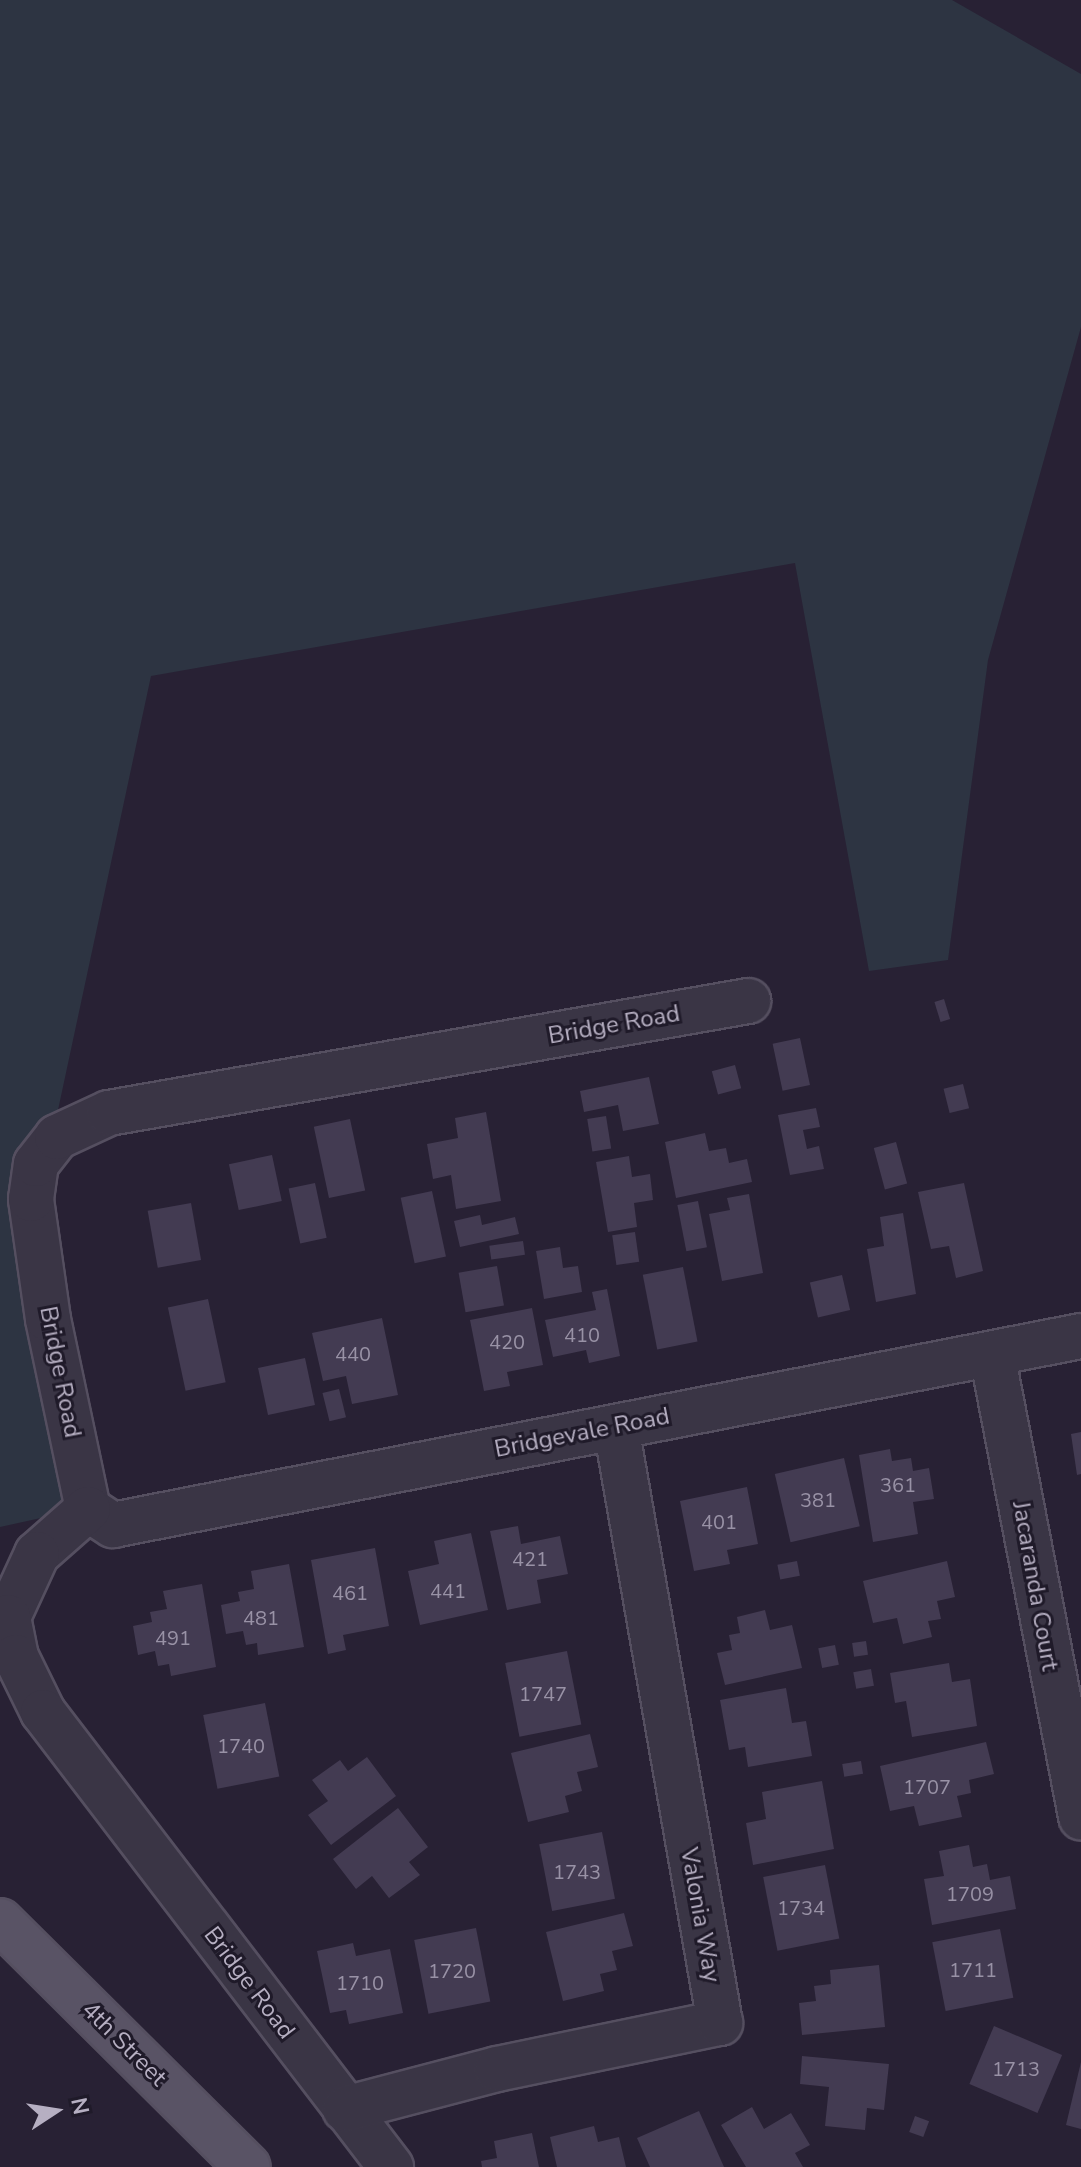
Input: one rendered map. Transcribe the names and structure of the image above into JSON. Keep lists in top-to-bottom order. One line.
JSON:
{"streets":{"main road":["4th Street"],"street":["Bridge Road","Bridgevale Road","Jacaranda Court","Valonia Way"]},"crossings":[["Bridge Road","Bridgevale Road"],["Bridge Road","Valonia Way"],["Bridgevale Road","Jacaranda Court"],["Bridgevale Road","Valonia Way"]],"house_numbers":["410","420","440","361","381","401","421","441","461","481","491","1747","1740","1707","1743","1709","1734","1711","1720","1710","1713"],"north":"right"}
